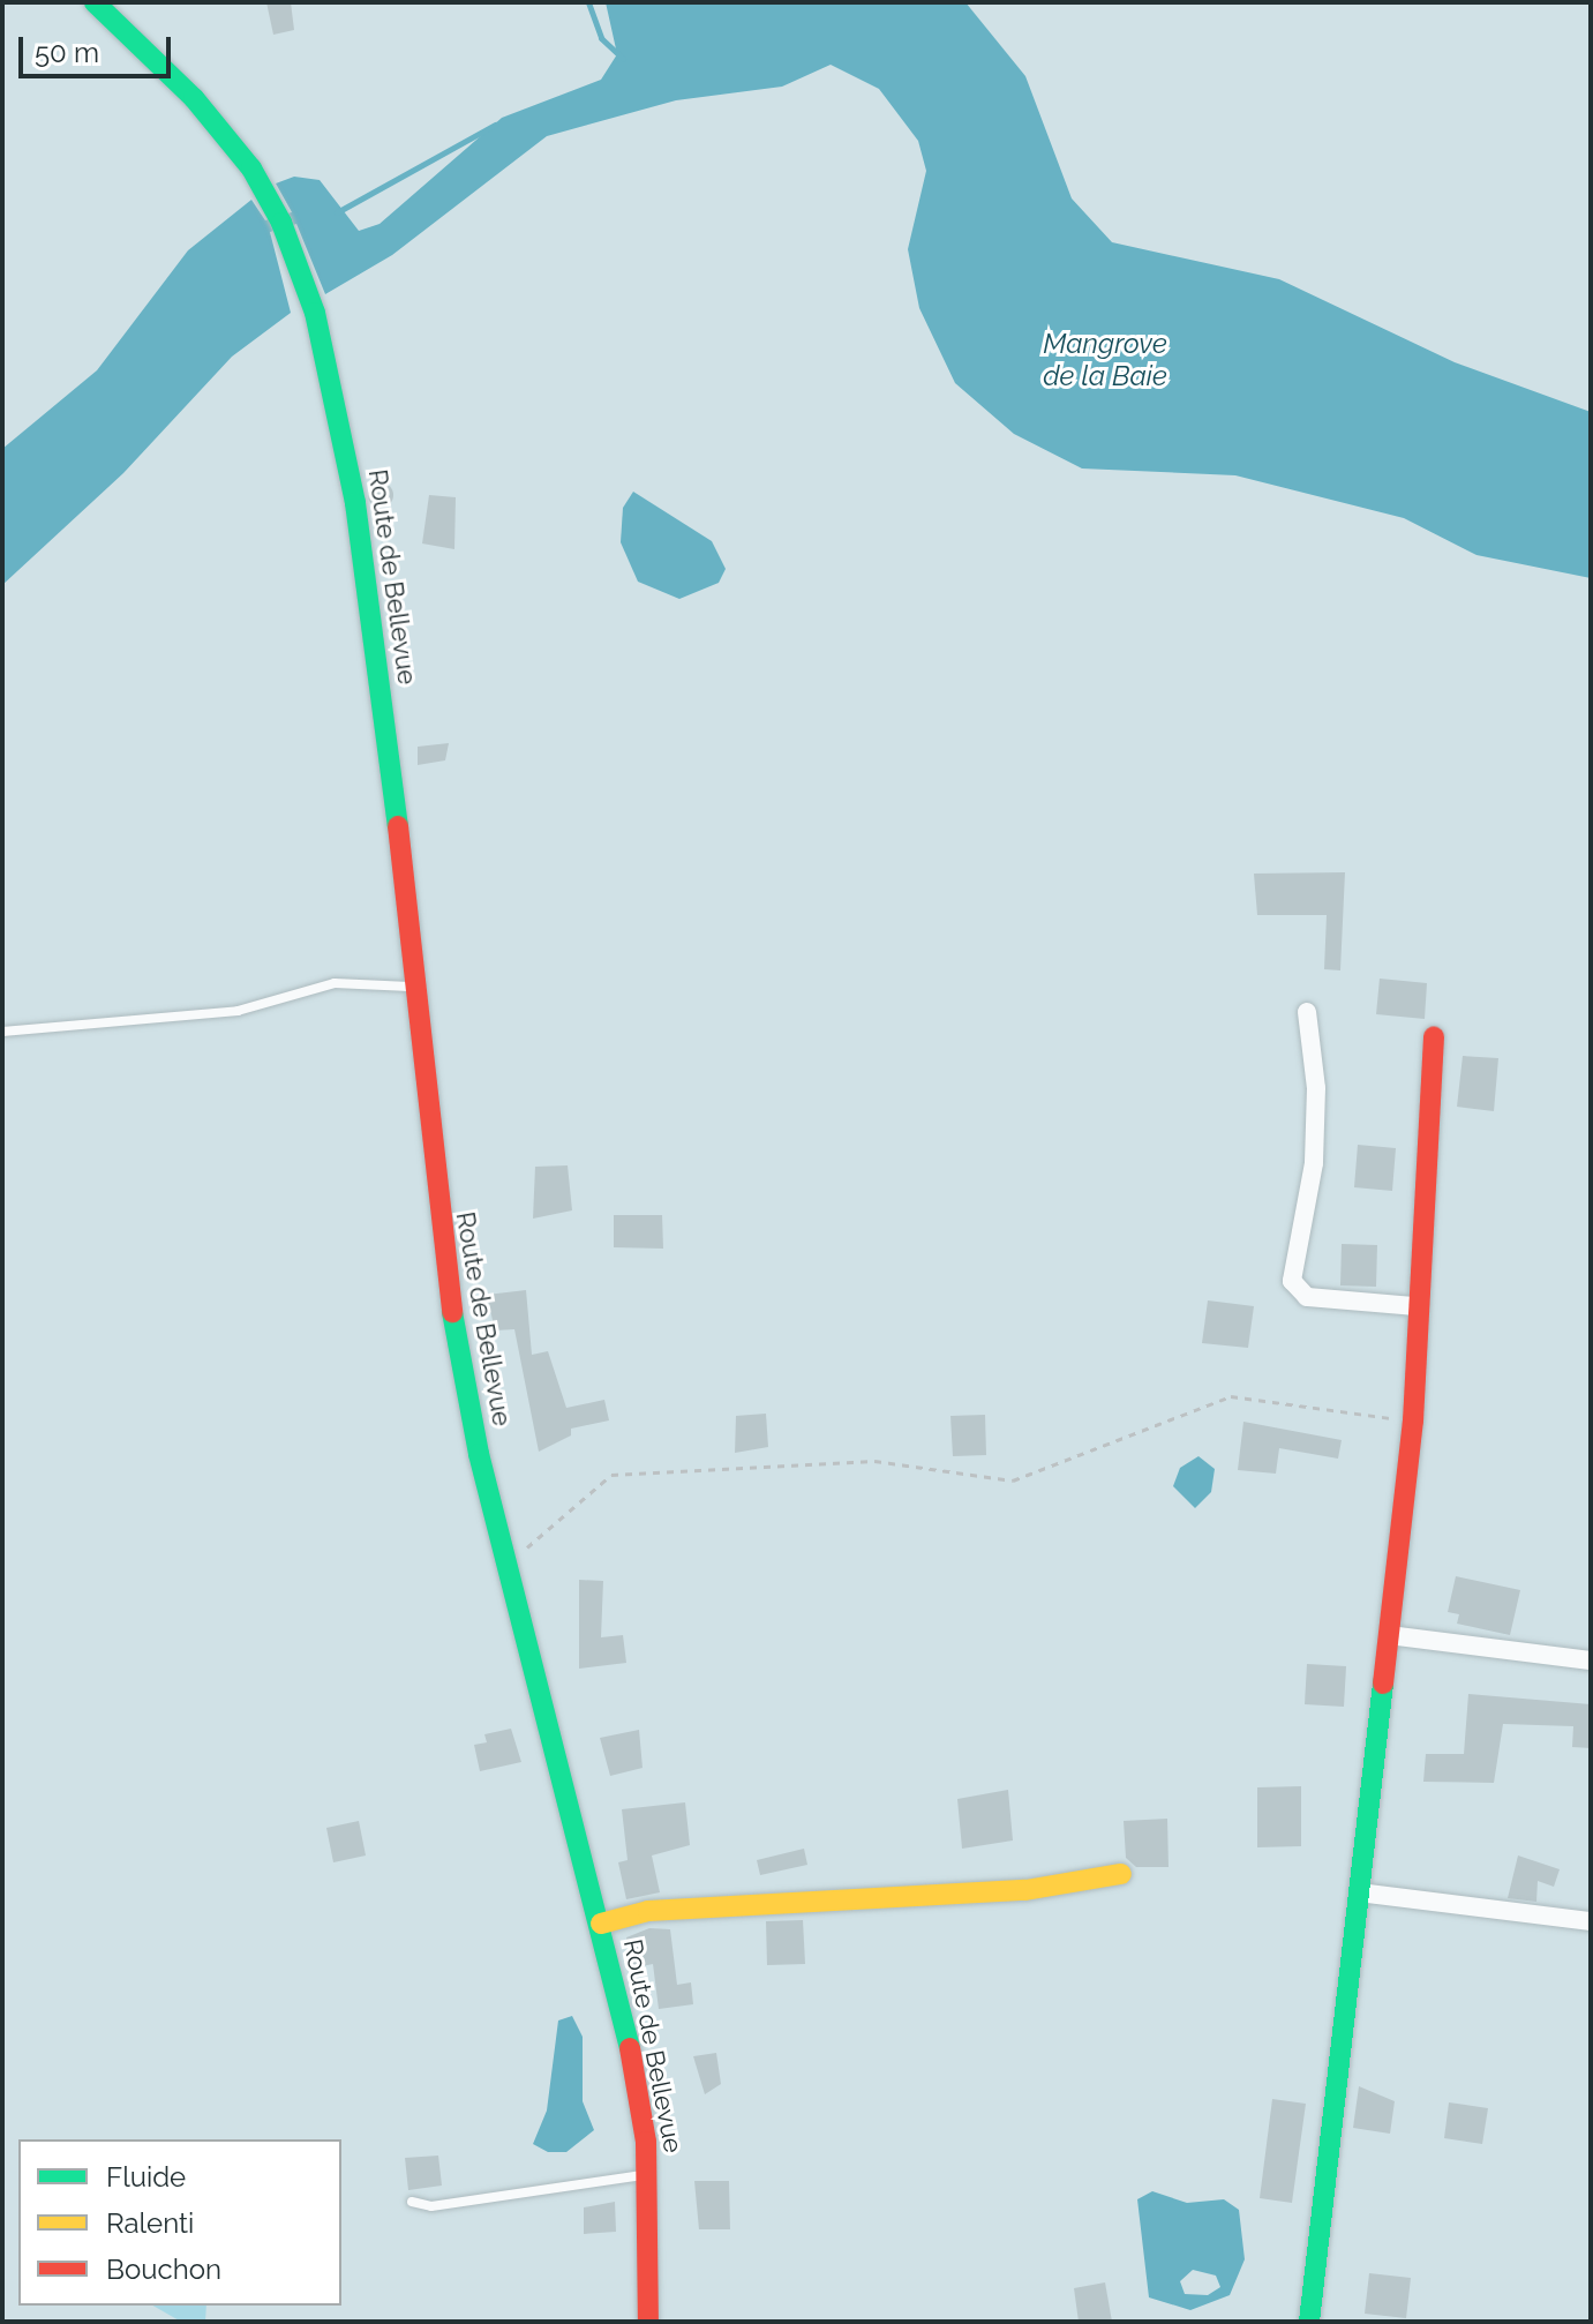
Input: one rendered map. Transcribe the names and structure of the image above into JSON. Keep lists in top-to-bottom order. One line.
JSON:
{"streets":{"main road":["Route de Bellevue"]},"water":["Mangrove de la Baie"],"legend":["Fluide","Ralenti","Bouchon"],"scale_bar":"50 m"}
